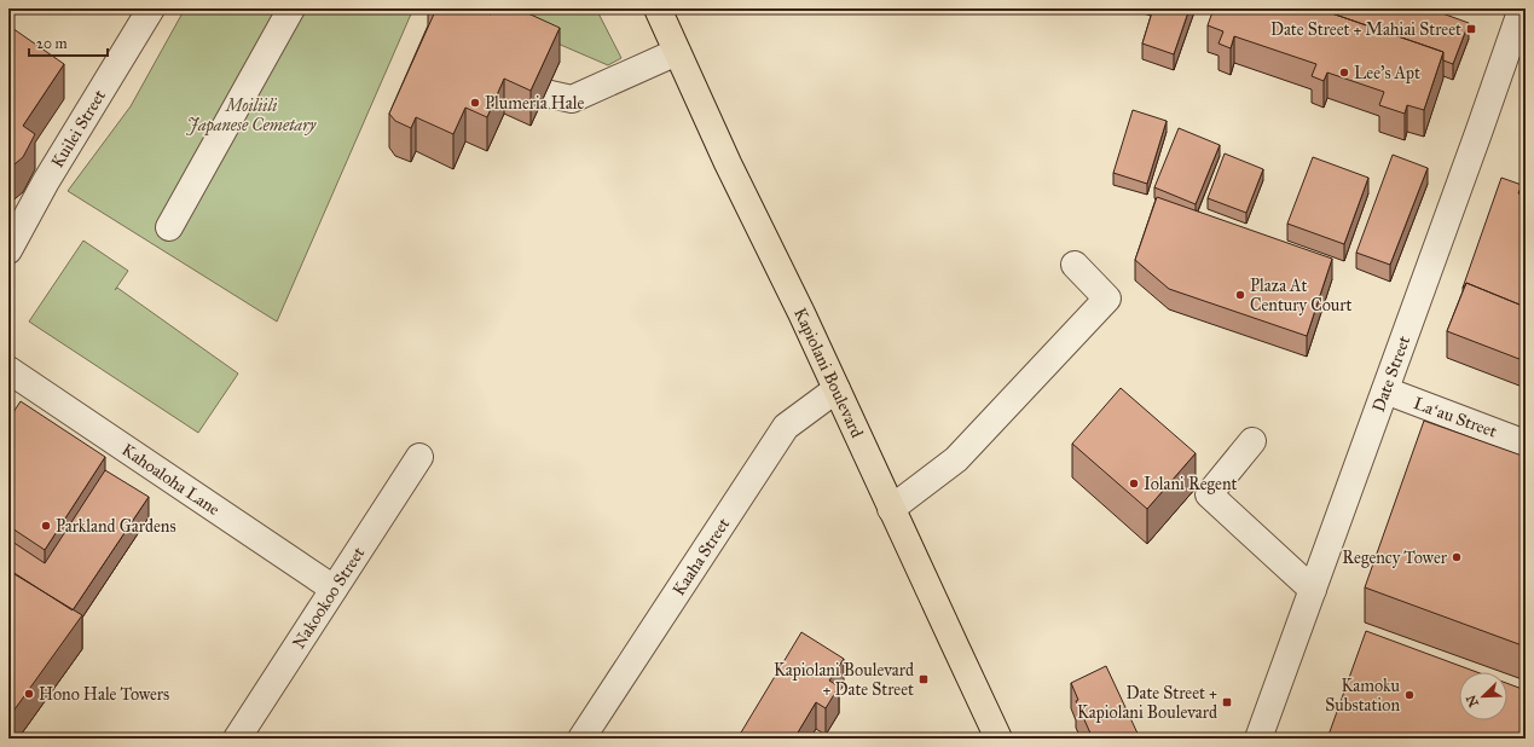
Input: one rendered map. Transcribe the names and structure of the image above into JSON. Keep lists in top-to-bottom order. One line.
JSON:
{"streets":{"main road":["Kapiolani Boulevard"],"street":["Kuilei Street","Date Street","Laʻau Street","Kahoaloha Lane","Kaaha Street","Nakookoo Street"]},"crossings":[["Kapiolani Boulevard","Kaaha Street"],["Date Street","Laʻau Street"],["Kahoaloha Lane","Nakookoo Street"]],"parks":["Moiliili Japanese Cemetary"],"places":{"transit":["Date Street + Mahiai Street","Kapiolani Boulevard + Date Street","Date Street + Kapiolani Boulevard"],"other":["Lee’s Apt","Plumeria Hale","Plaza At Century Court","Iolani Regent","Parkland Gardens","Regency Tower","Hono Hale Towers","Kamoku Substation"]},"scale_bar":"20 m","north":"bottom left"}
